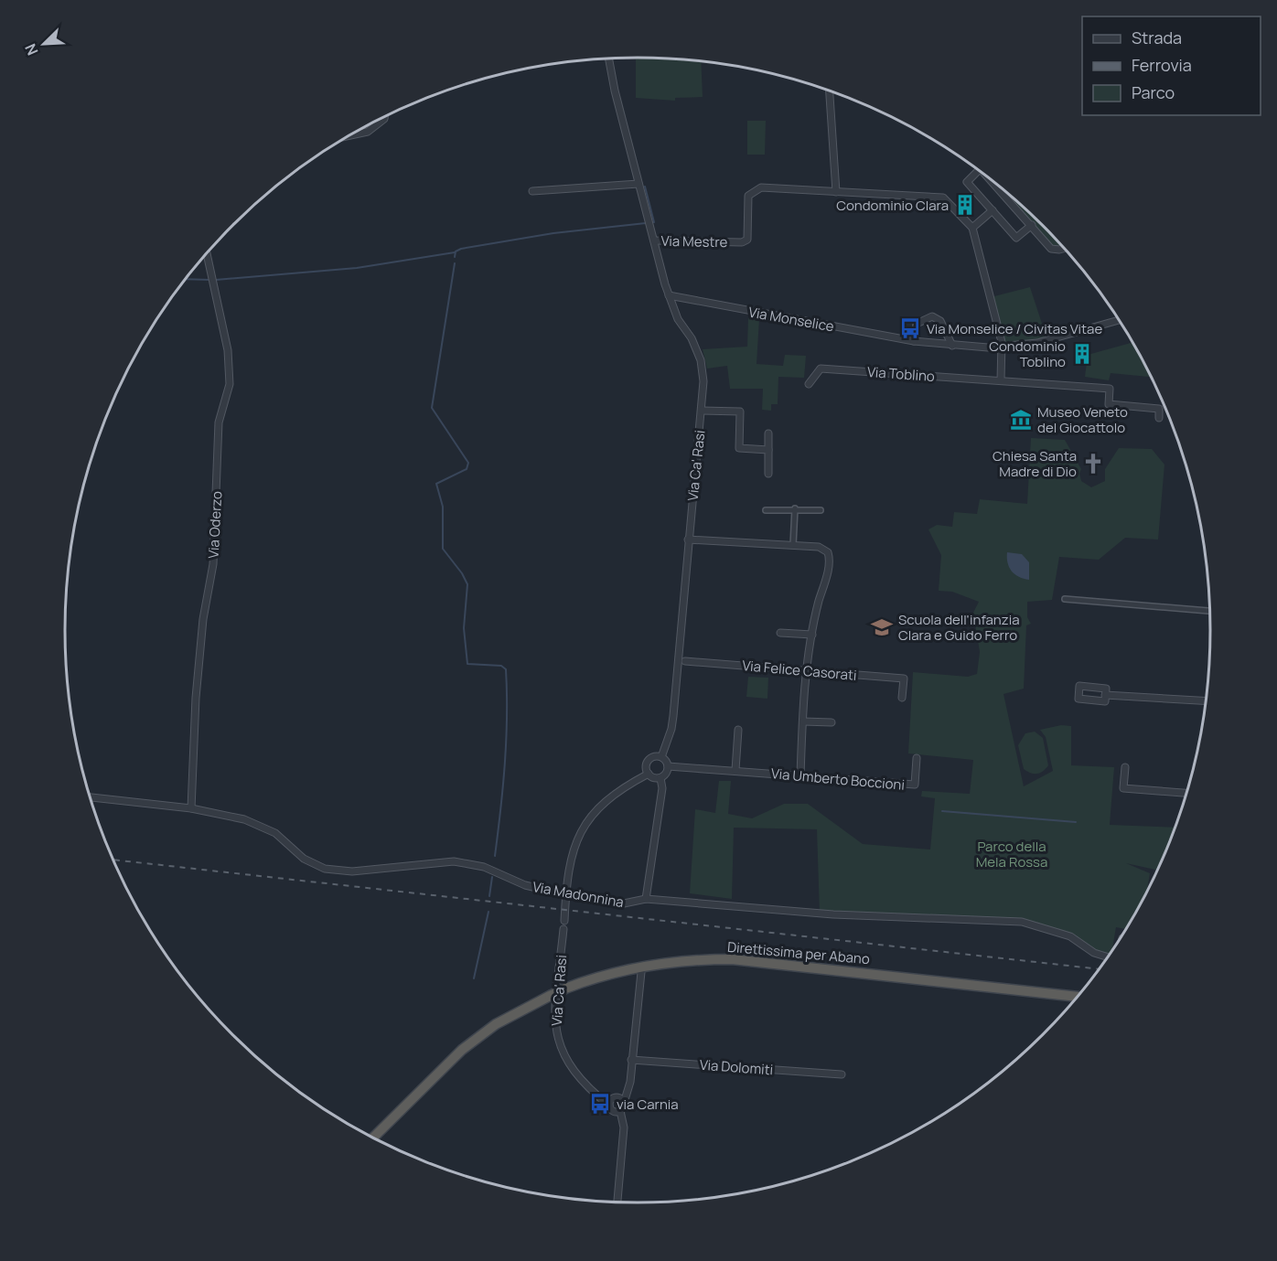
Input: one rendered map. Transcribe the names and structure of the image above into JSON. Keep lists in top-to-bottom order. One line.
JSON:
{"streets":{"highway":["Direttissima per Abano"],"street":["Via Mestre","Via Monselice","Via Toblino","Via Ca' Rasi","Via Oderzo","Via Felice Casorati","Via Umberto Boccioni","Via Madonnina","Via Dolomiti"]},"crossings":[["Via Mestre","Via Ca' Rasi"],["Via Monselice","Via Ca' Rasi"],["Via Ca' Rasi","Via Felice Casorati"],["Via Ca' Rasi","Via Umberto Boccioni"],["Via Oderzo","Via Madonnina"]],"parks":["Parco della Mela Rossa"],"places":{"building":["Condominio Clara","Condominio Toblino"],"bus stop":["Via Monselice / Civitas Vitae","via Carnia"],"museum":["Museo Veneto del Giocattolo"],"church":["Chiesa Santa Madre di Dio"],"school or university":["Scuola dell'infanzia Clara e Guido Ferro"]},"legend":["Strada","Ferrovia","Parco"],"north":"bottom left"}
